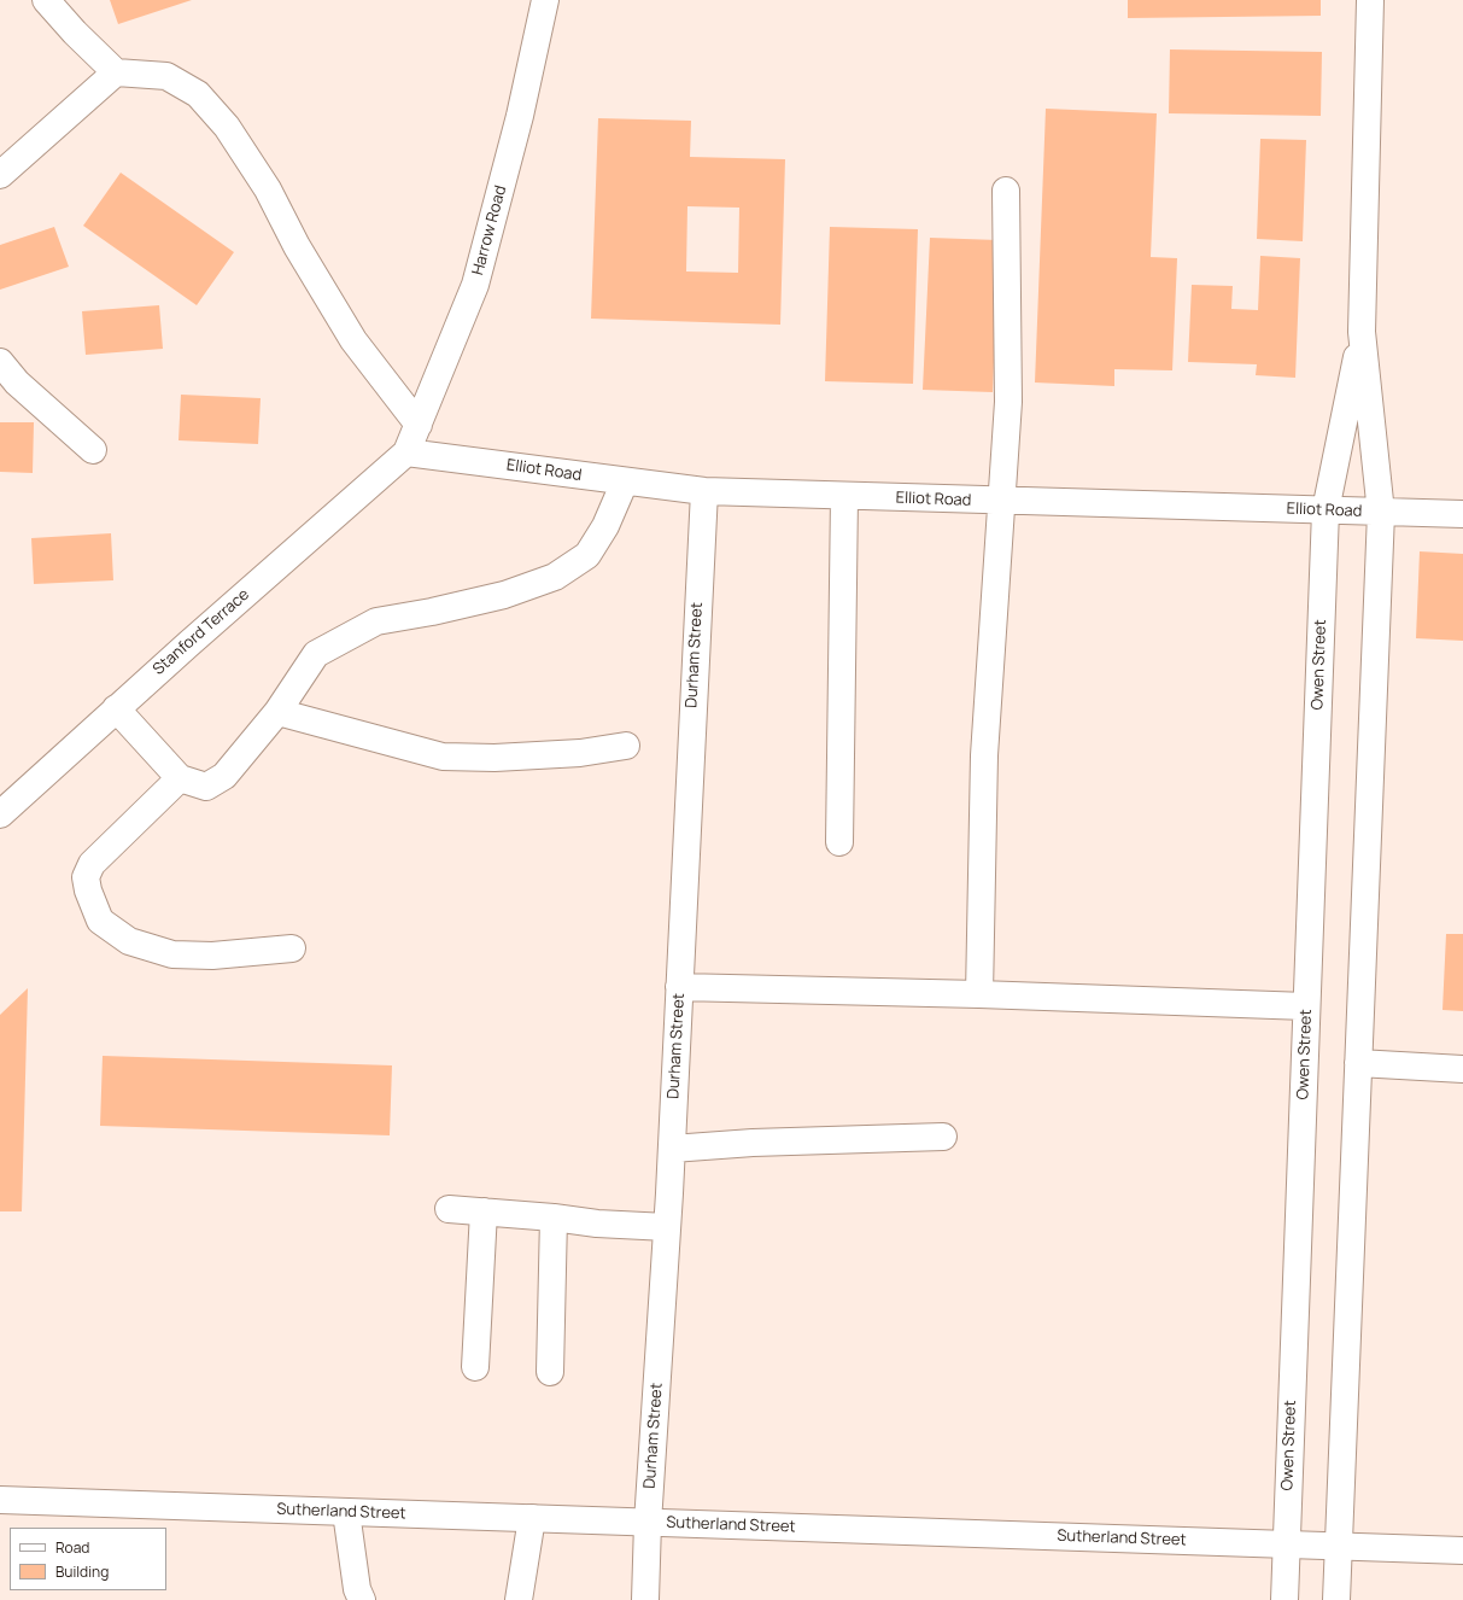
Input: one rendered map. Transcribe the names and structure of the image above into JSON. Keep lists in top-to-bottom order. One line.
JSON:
{"streets":{"street":["Harrow Road","Elliot Road","Stanford Terrace","Durham Street","Owen Street","Sutherland Street"]},"crossings":[["Harrow Road","Elliot Road"],["Harrow Road","Stanford Terrace"],["Elliot Road","Stanford Terrace"],["Elliot Road","Durham Street"],["Elliot Road","Owen Street"],["Durham Street","Sutherland Street"],["Owen Street","Sutherland Street"]],"legend":["Road","Building"]}
